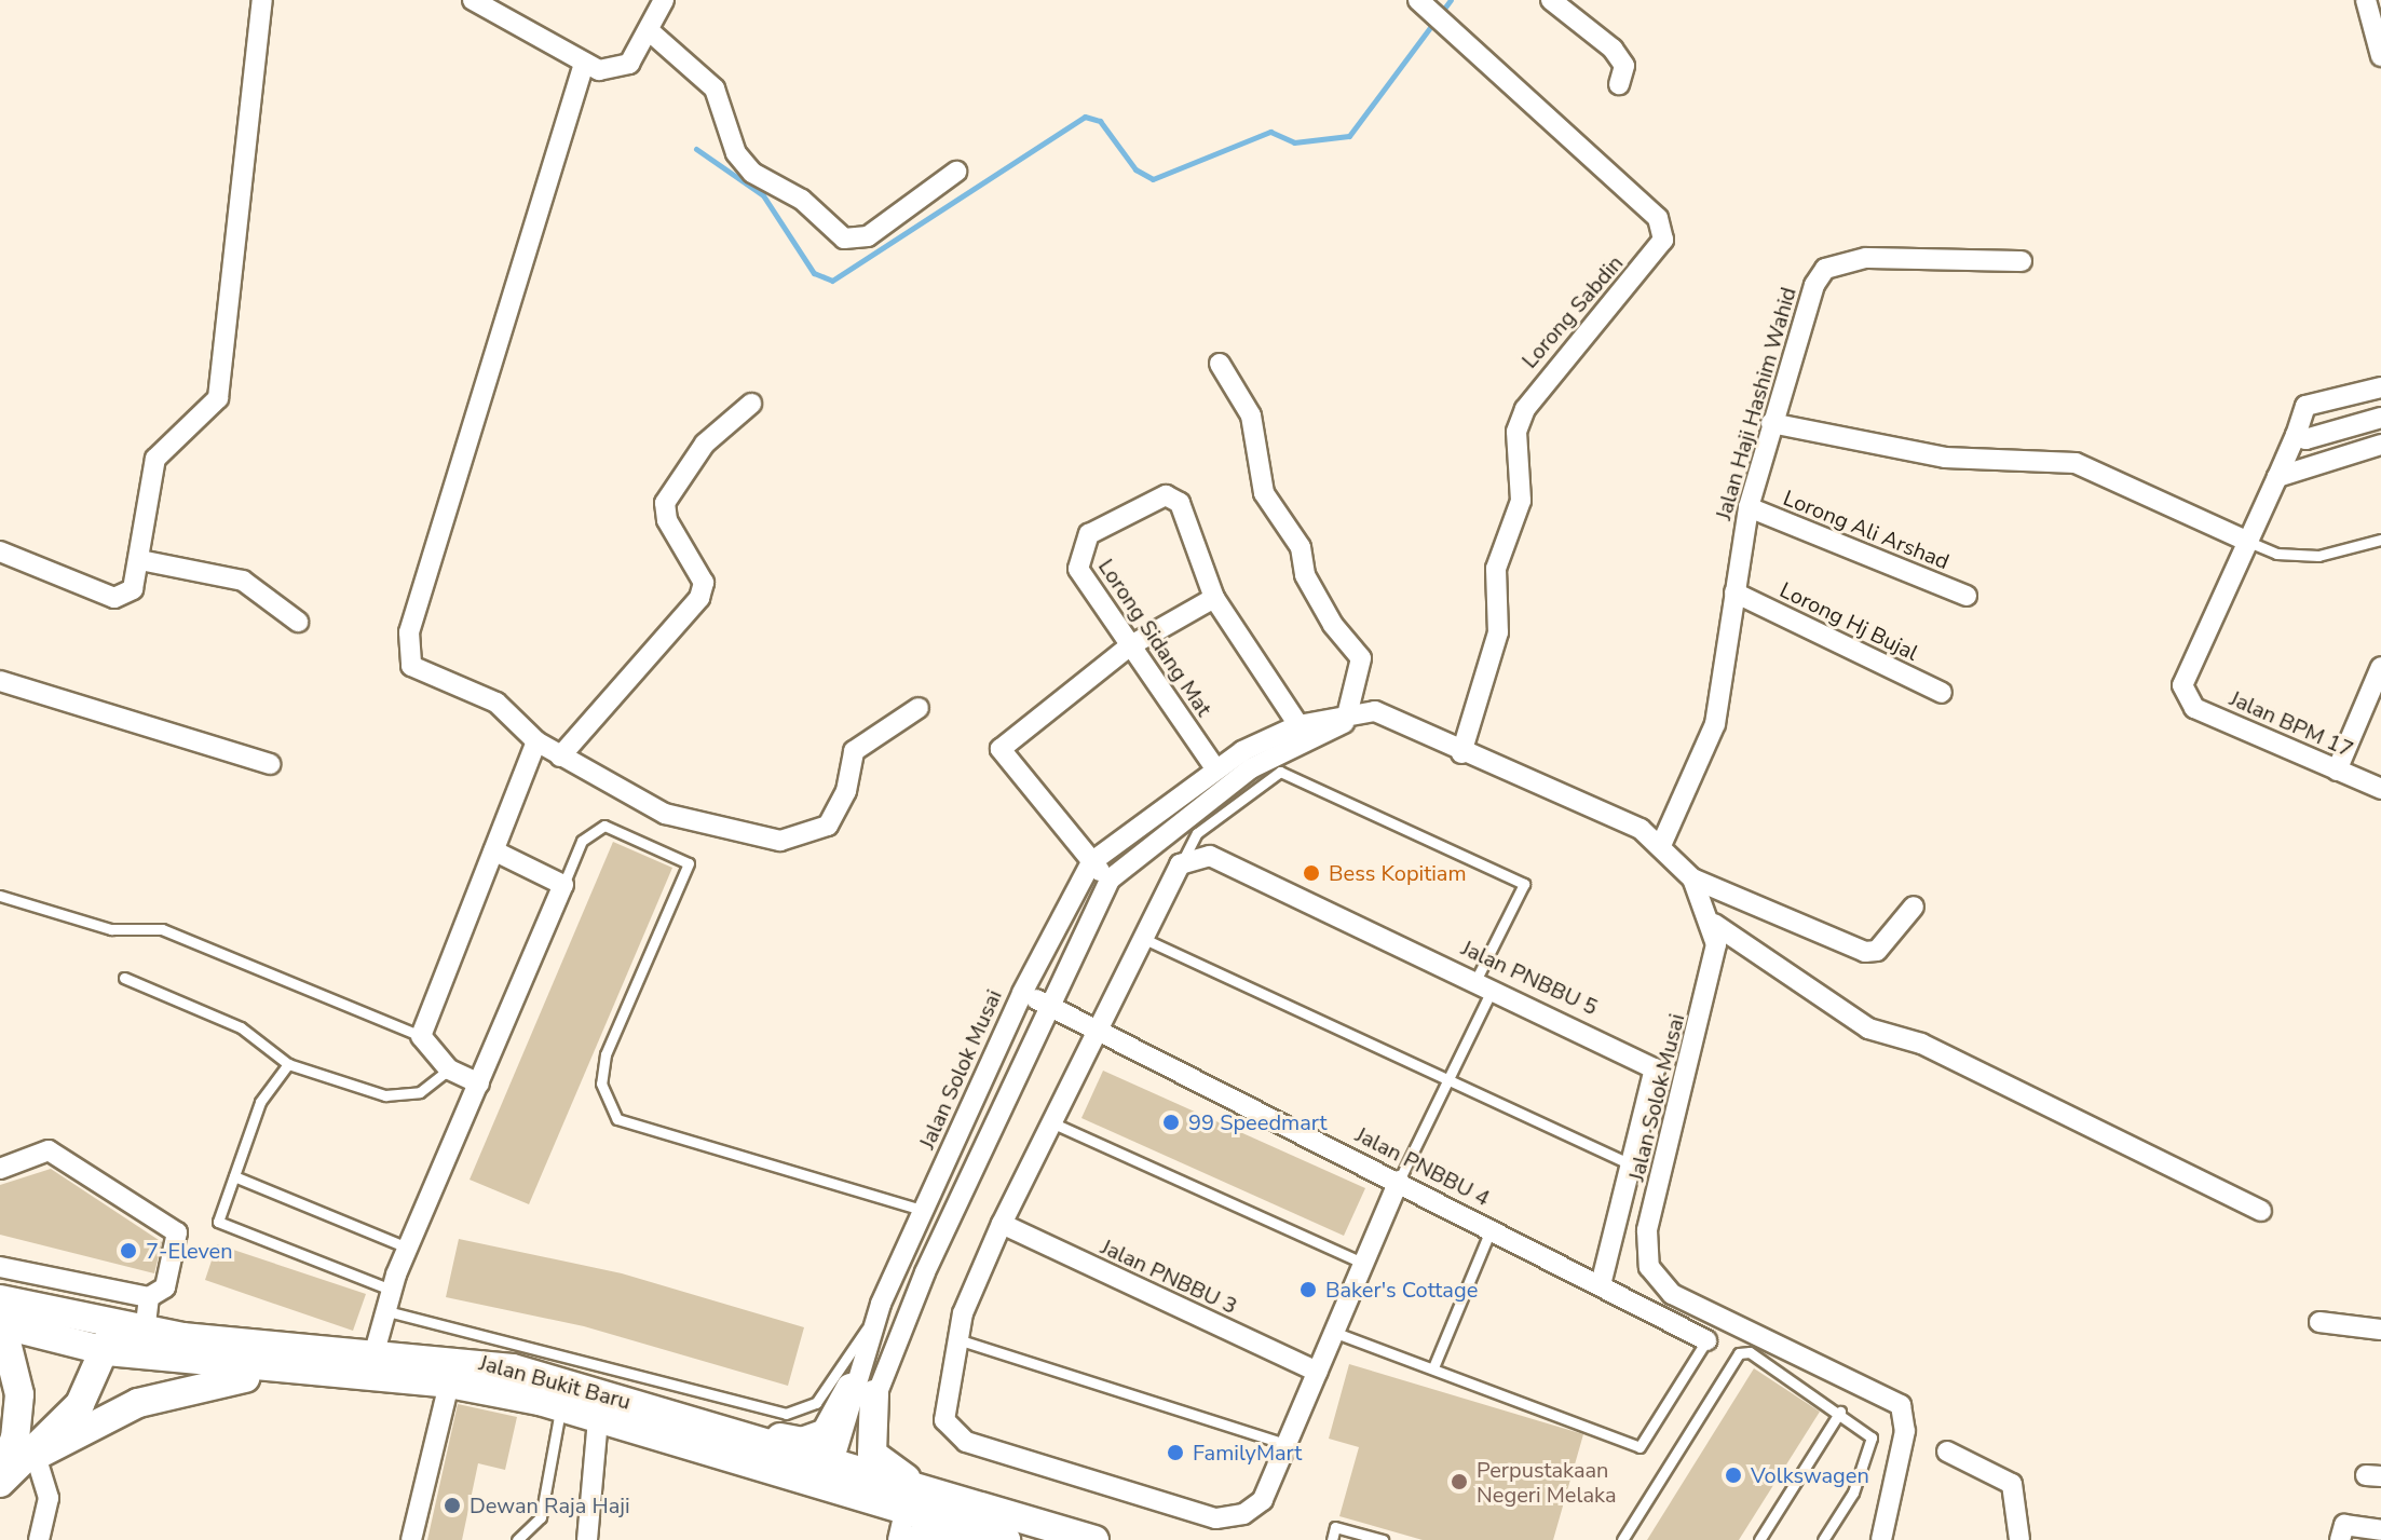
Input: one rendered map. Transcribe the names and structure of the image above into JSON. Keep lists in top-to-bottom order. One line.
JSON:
{"streets":{"main road":["Jalan Bukit Baru"],"street":["Lorong Sabdin","Jalan Haji Hashim Wahid","Lorong Ali Arshad","Lorong Hj Bujal","Lorong Sidang Mat","Jalan BPM 17","Jalan PNBBU 5","Jalan Solok Musai","Jalan PNBBU 4","Jalan PNBBU 3"]},"crossings":[["Lorong Sabdin","Jalan Solok Musai"],["Jalan Haji Hashim Wahid","Lorong Ali Arshad"],["Jalan Haji Hashim Wahid","Lorong Hj Bujal"],["Jalan Haji Hashim Wahid","Jalan Solok Musai"],["Lorong Sidang Mat","Jalan Solok Musai"],["Jalan PNBBU 5","Jalan PNBBU 4"],["Jalan Solok Musai","Jalan PNBBU 4"],["Jalan Solok Musai","Jalan Bukit Baru"]],"places":["Bess Kopitiam","99 Speedmart","7-Eleven","Baker's Cottage","FamilyMart","Volkswagen","Perpustakaan Negeri Melaka","Dewan Raja Haji"]}
